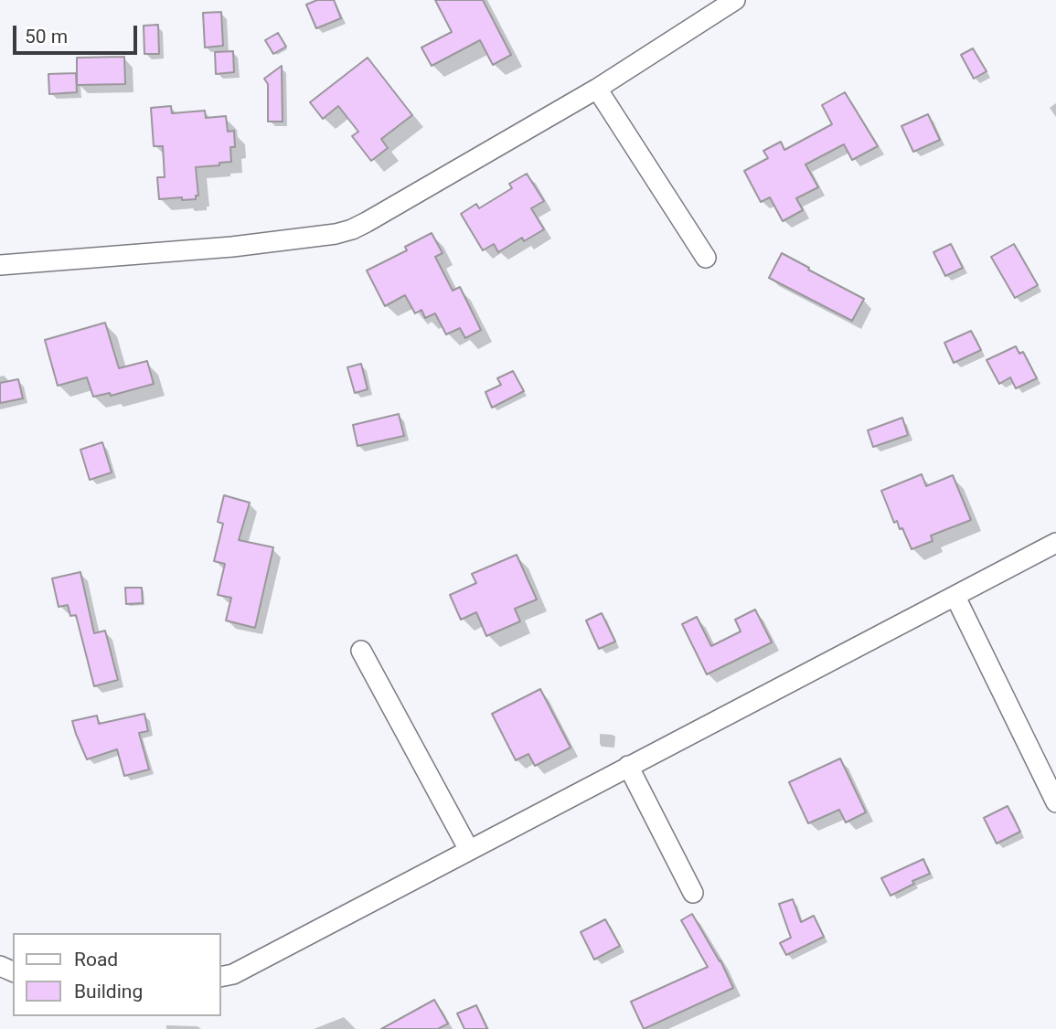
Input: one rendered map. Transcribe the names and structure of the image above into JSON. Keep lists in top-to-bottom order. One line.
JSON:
{"legend":["Road","Building"],"scale_bar":"50 m"}
